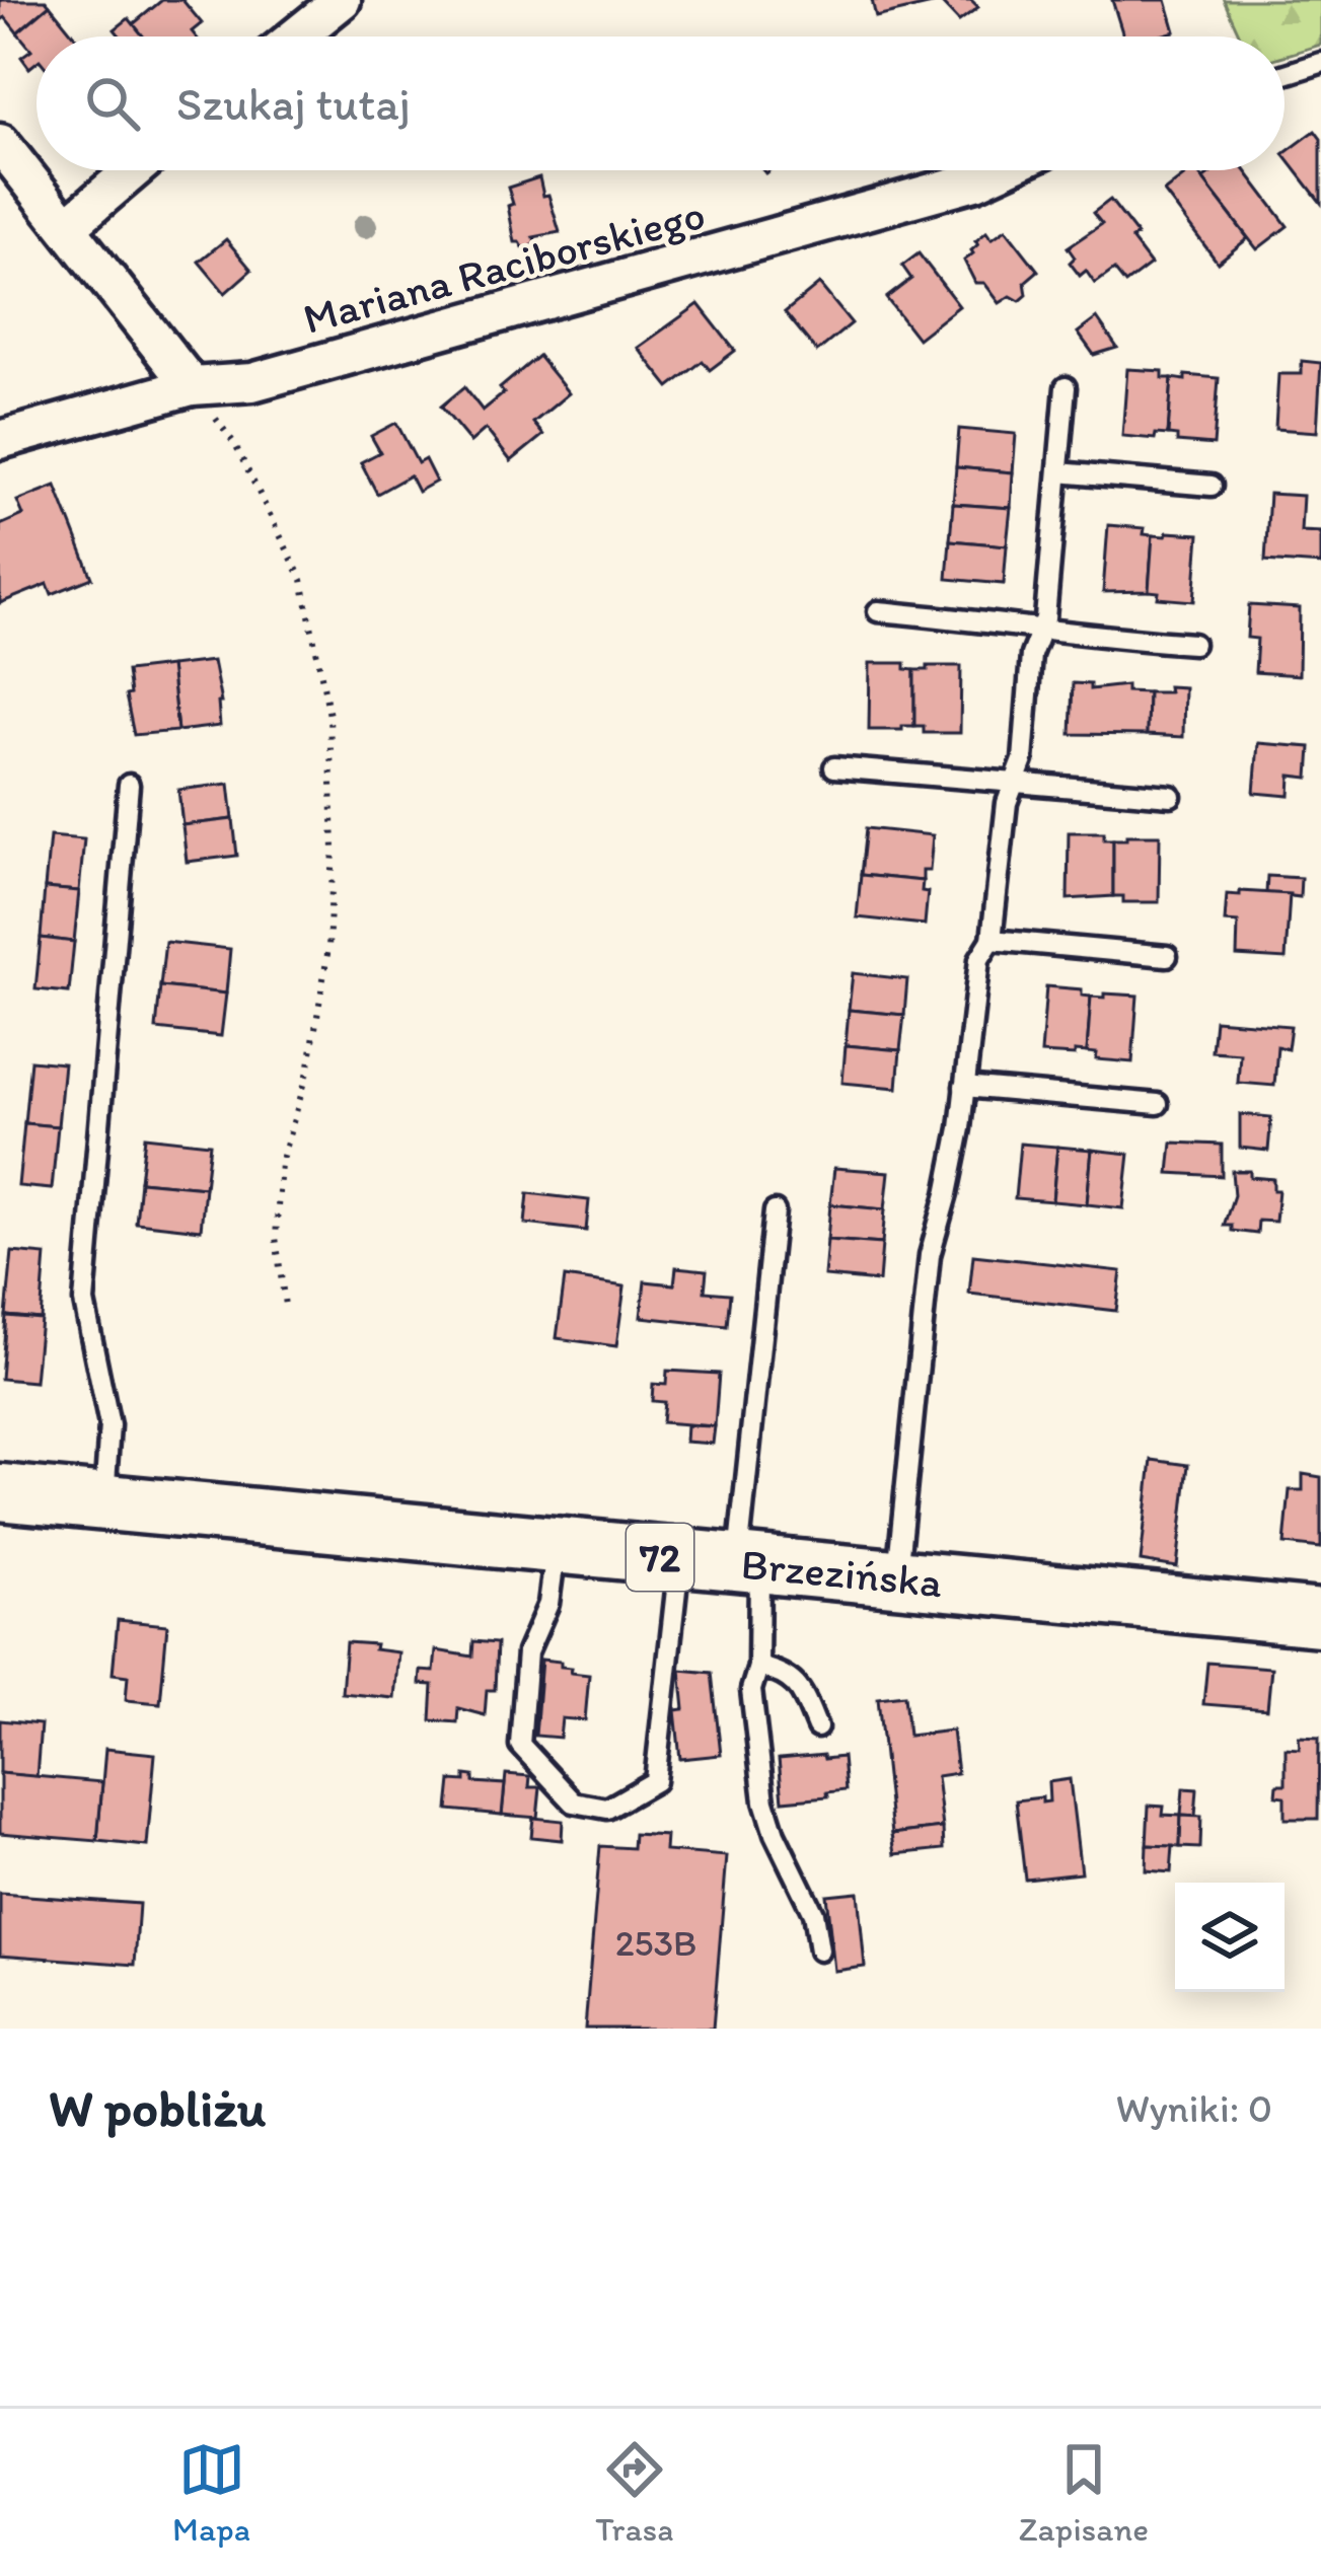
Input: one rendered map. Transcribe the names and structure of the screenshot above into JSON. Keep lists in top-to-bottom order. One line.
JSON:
{"streets":{"main road":["72","Brzezińska"],"street":["Mariana Raciborskiego"]},"house_numbers":["253B"],"page":{"search":"Szukaj tutaj","heading":["W pobliżu","Wyniki: 0"],"nav":["Mapa","Trasa","Zapisane"]}}
